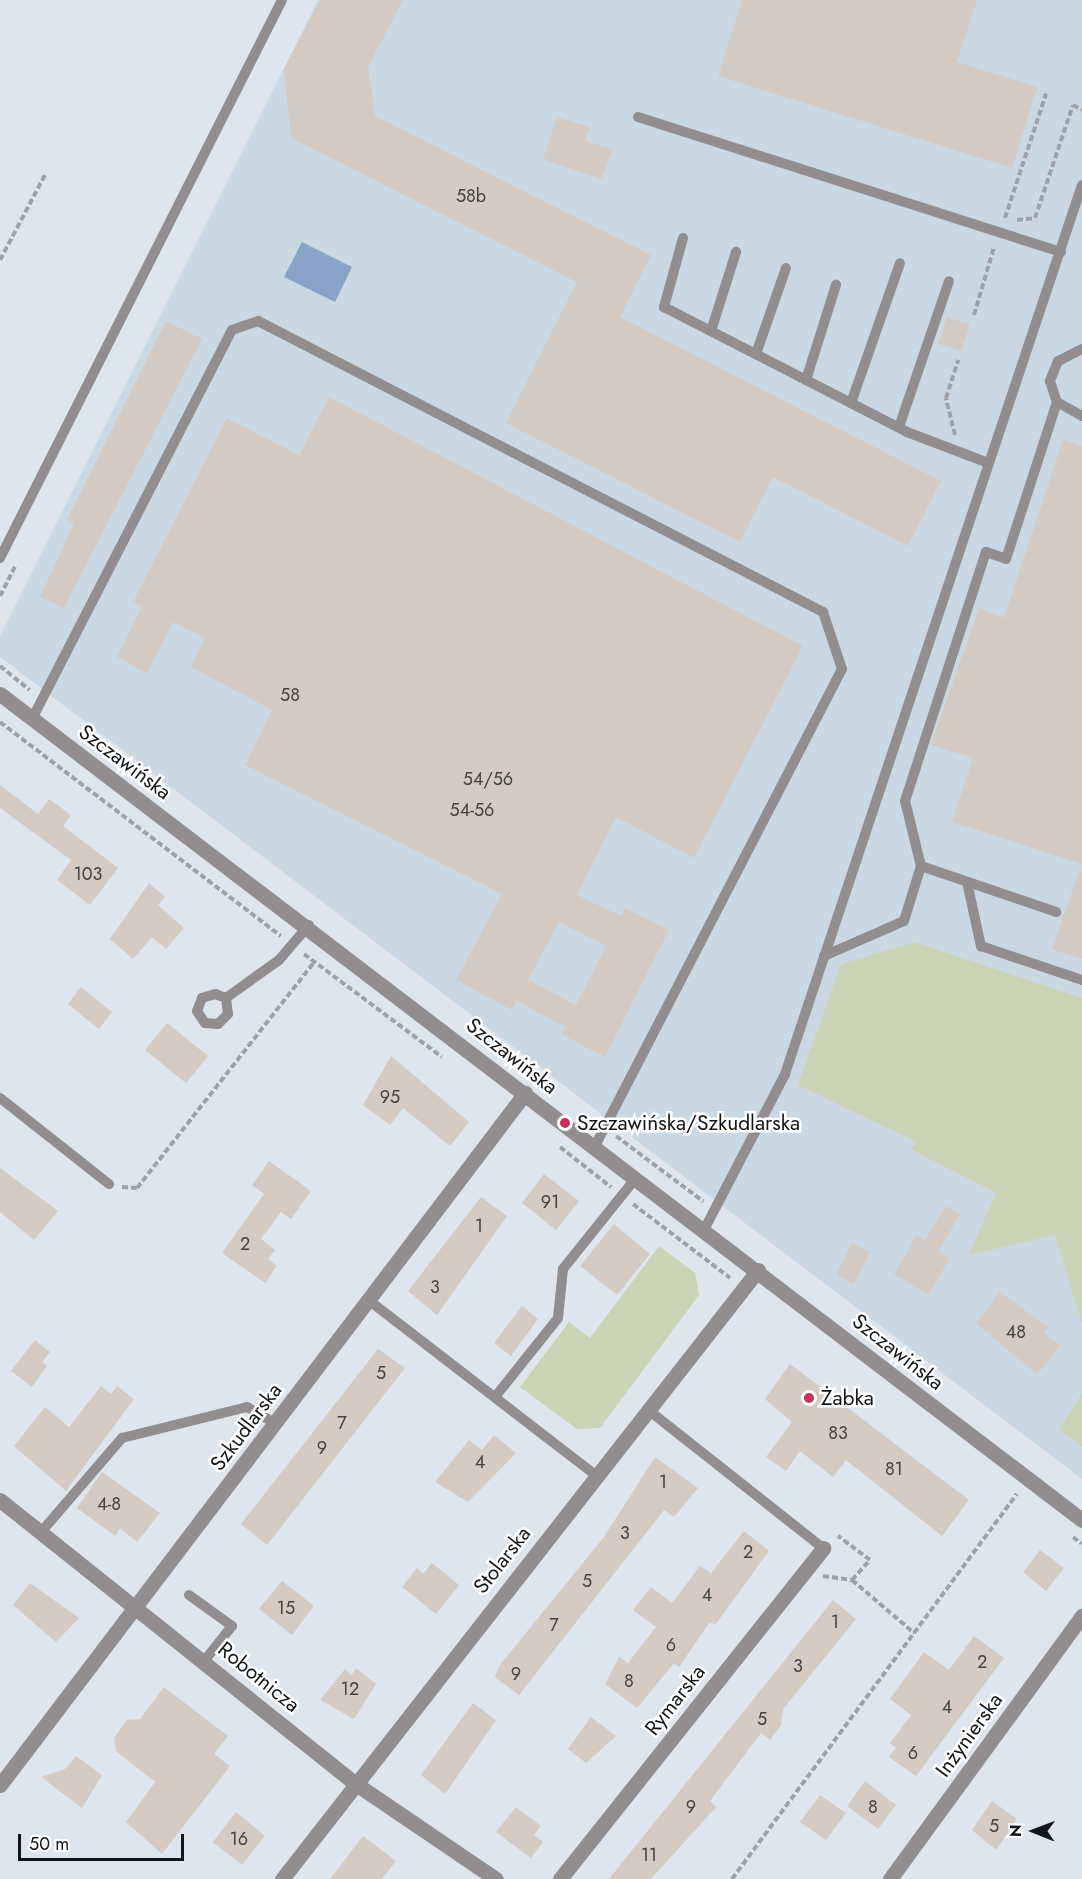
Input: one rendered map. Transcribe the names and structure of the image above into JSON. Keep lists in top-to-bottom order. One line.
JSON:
{"streets":{"street":["Szczawińska","Szkudlarska","Stolarska","Robotnicza","Rymarska","Inżynierska"]},"crossings":[["Szczawińska","Szkudlarska"],["Szczawińska","Stolarska"],["Szkudlarska","Robotnicza"],["Stolarska","Robotnicza"]],"places":["Szczawińska/Szkudlarska","Żabka"],"house_numbers":["58b","58","54/56","54-56","103","95","91","1","2","3","48","5","7","83","9","4","81","1","4-8","3","2","5","4","15","1","7","6","2","3","9","8","12","4","5","6","9","8","5","16","11"],"scale_bar":"50 m","north":"left"}
